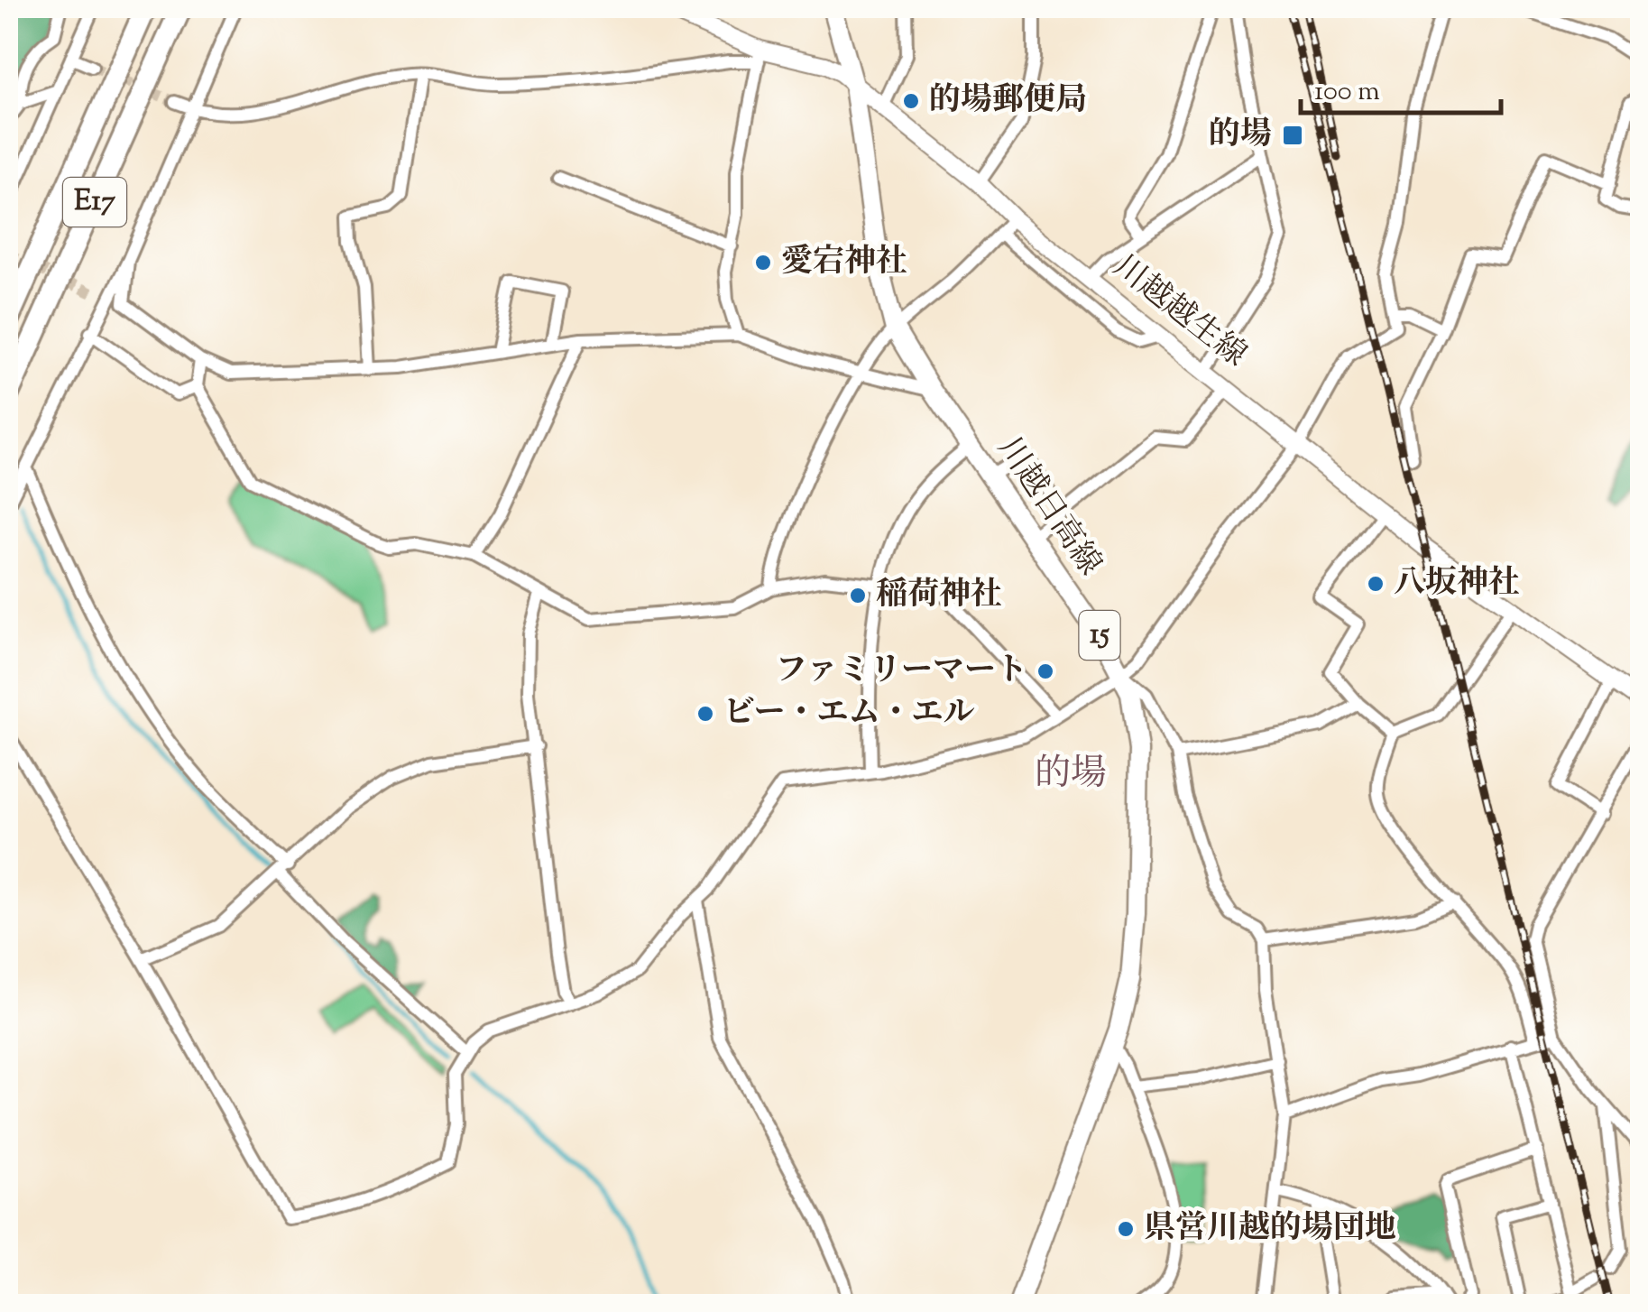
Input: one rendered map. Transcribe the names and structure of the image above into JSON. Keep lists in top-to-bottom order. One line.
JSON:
{"streets":{"highway":["E17"],"main road":["川越越生線","川越日高線","15"]},"crossings":[["川越越生線","川越日高線"]],"districts":["的場"],"places":{"other":["的場郵便局","愛宕神社","八坂神社","稲荷神社","ファミリーマート","ビー・エム・エル","県営川越的場団地"],"transit":["的場"]},"scale_bar":"100 m"}
